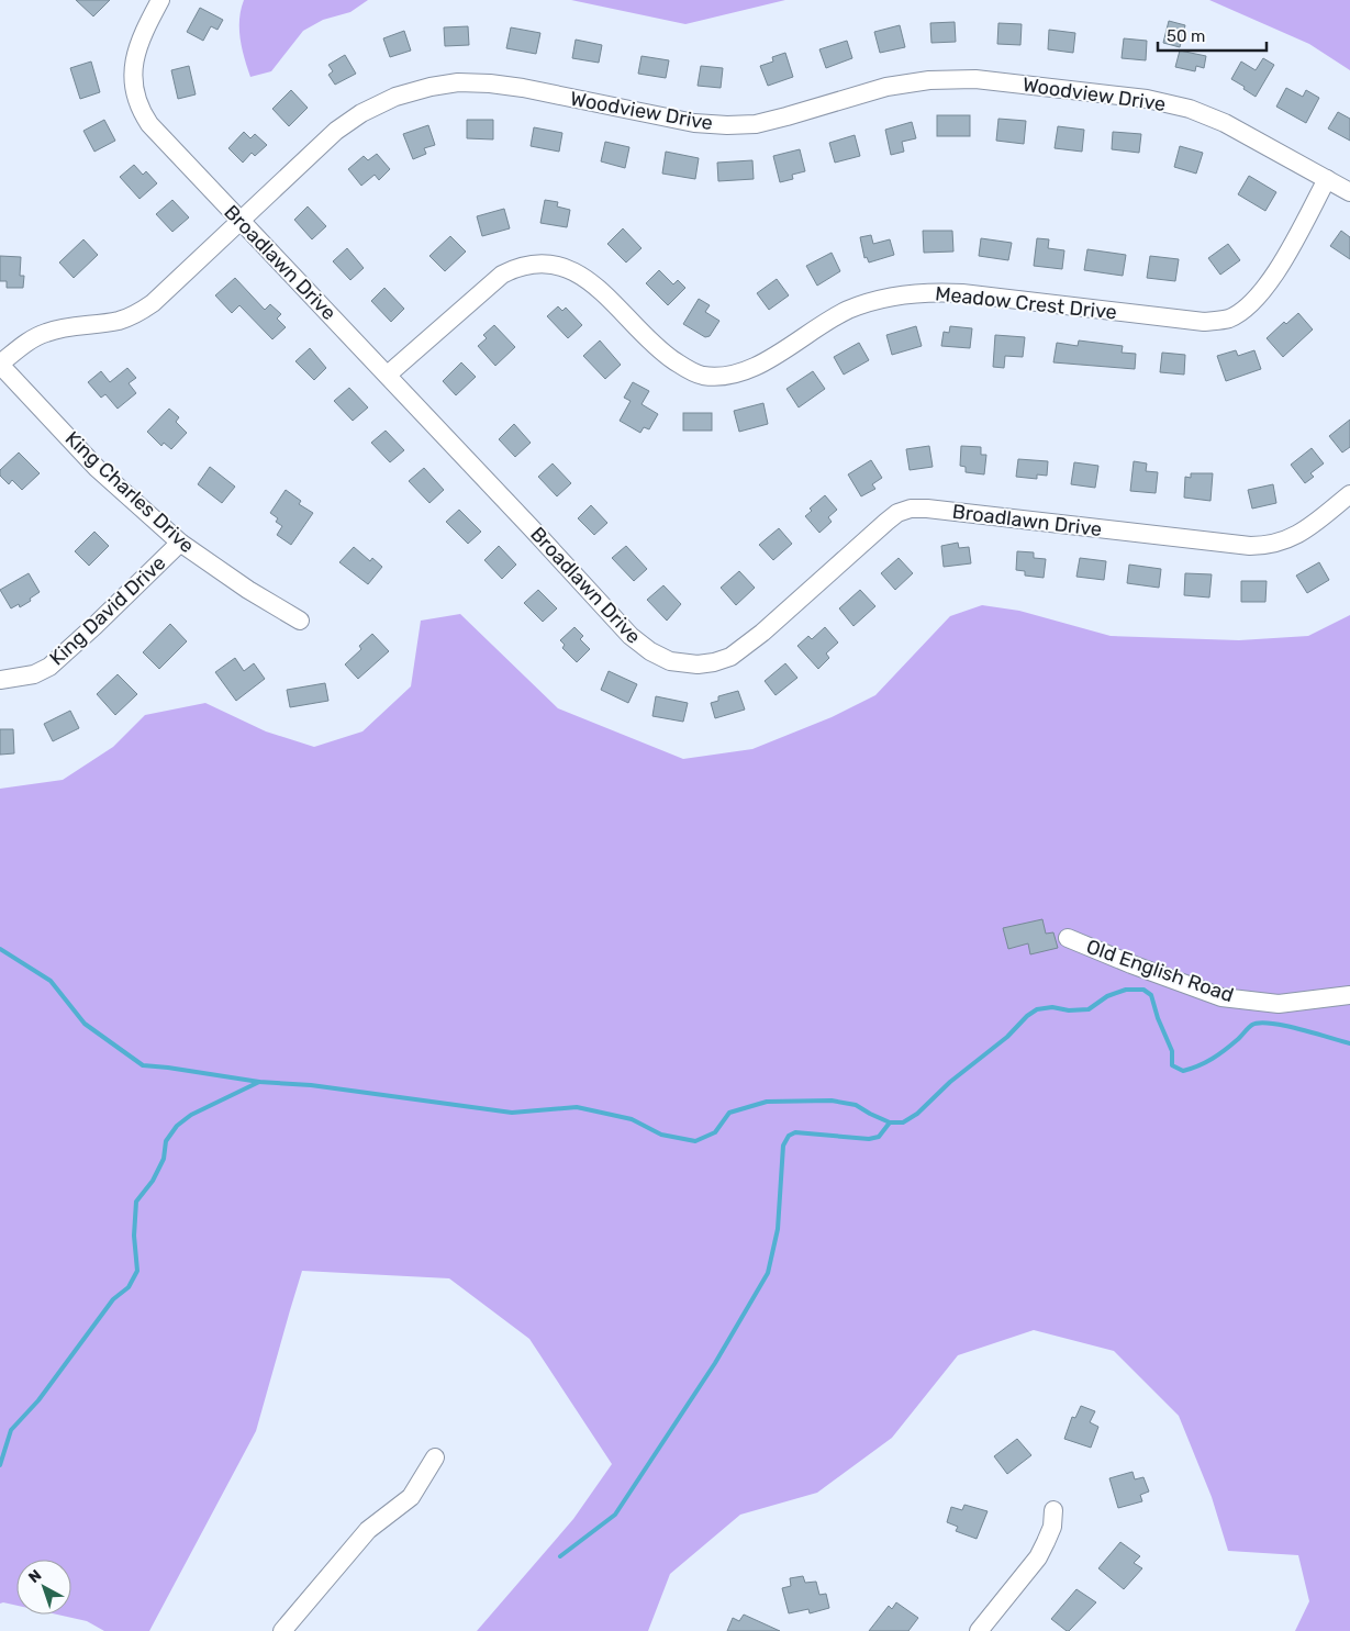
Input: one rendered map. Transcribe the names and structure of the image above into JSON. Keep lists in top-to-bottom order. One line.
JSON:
{"streets":{"street":["Woodview Drive","Broadlawn Drive","Meadow Crest Drive","King Charles Drive","King David Drive","Old English Road"]},"crossings":[["Woodview Drive","Broadlawn Drive"],["Woodview Drive","Meadow Crest Drive"],["Woodview Drive","King Charles Drive"],["Broadlawn Drive","Meadow Crest Drive"],["King Charles Drive","King David Drive"]],"scale_bar":"50 m","north":"top left"}
